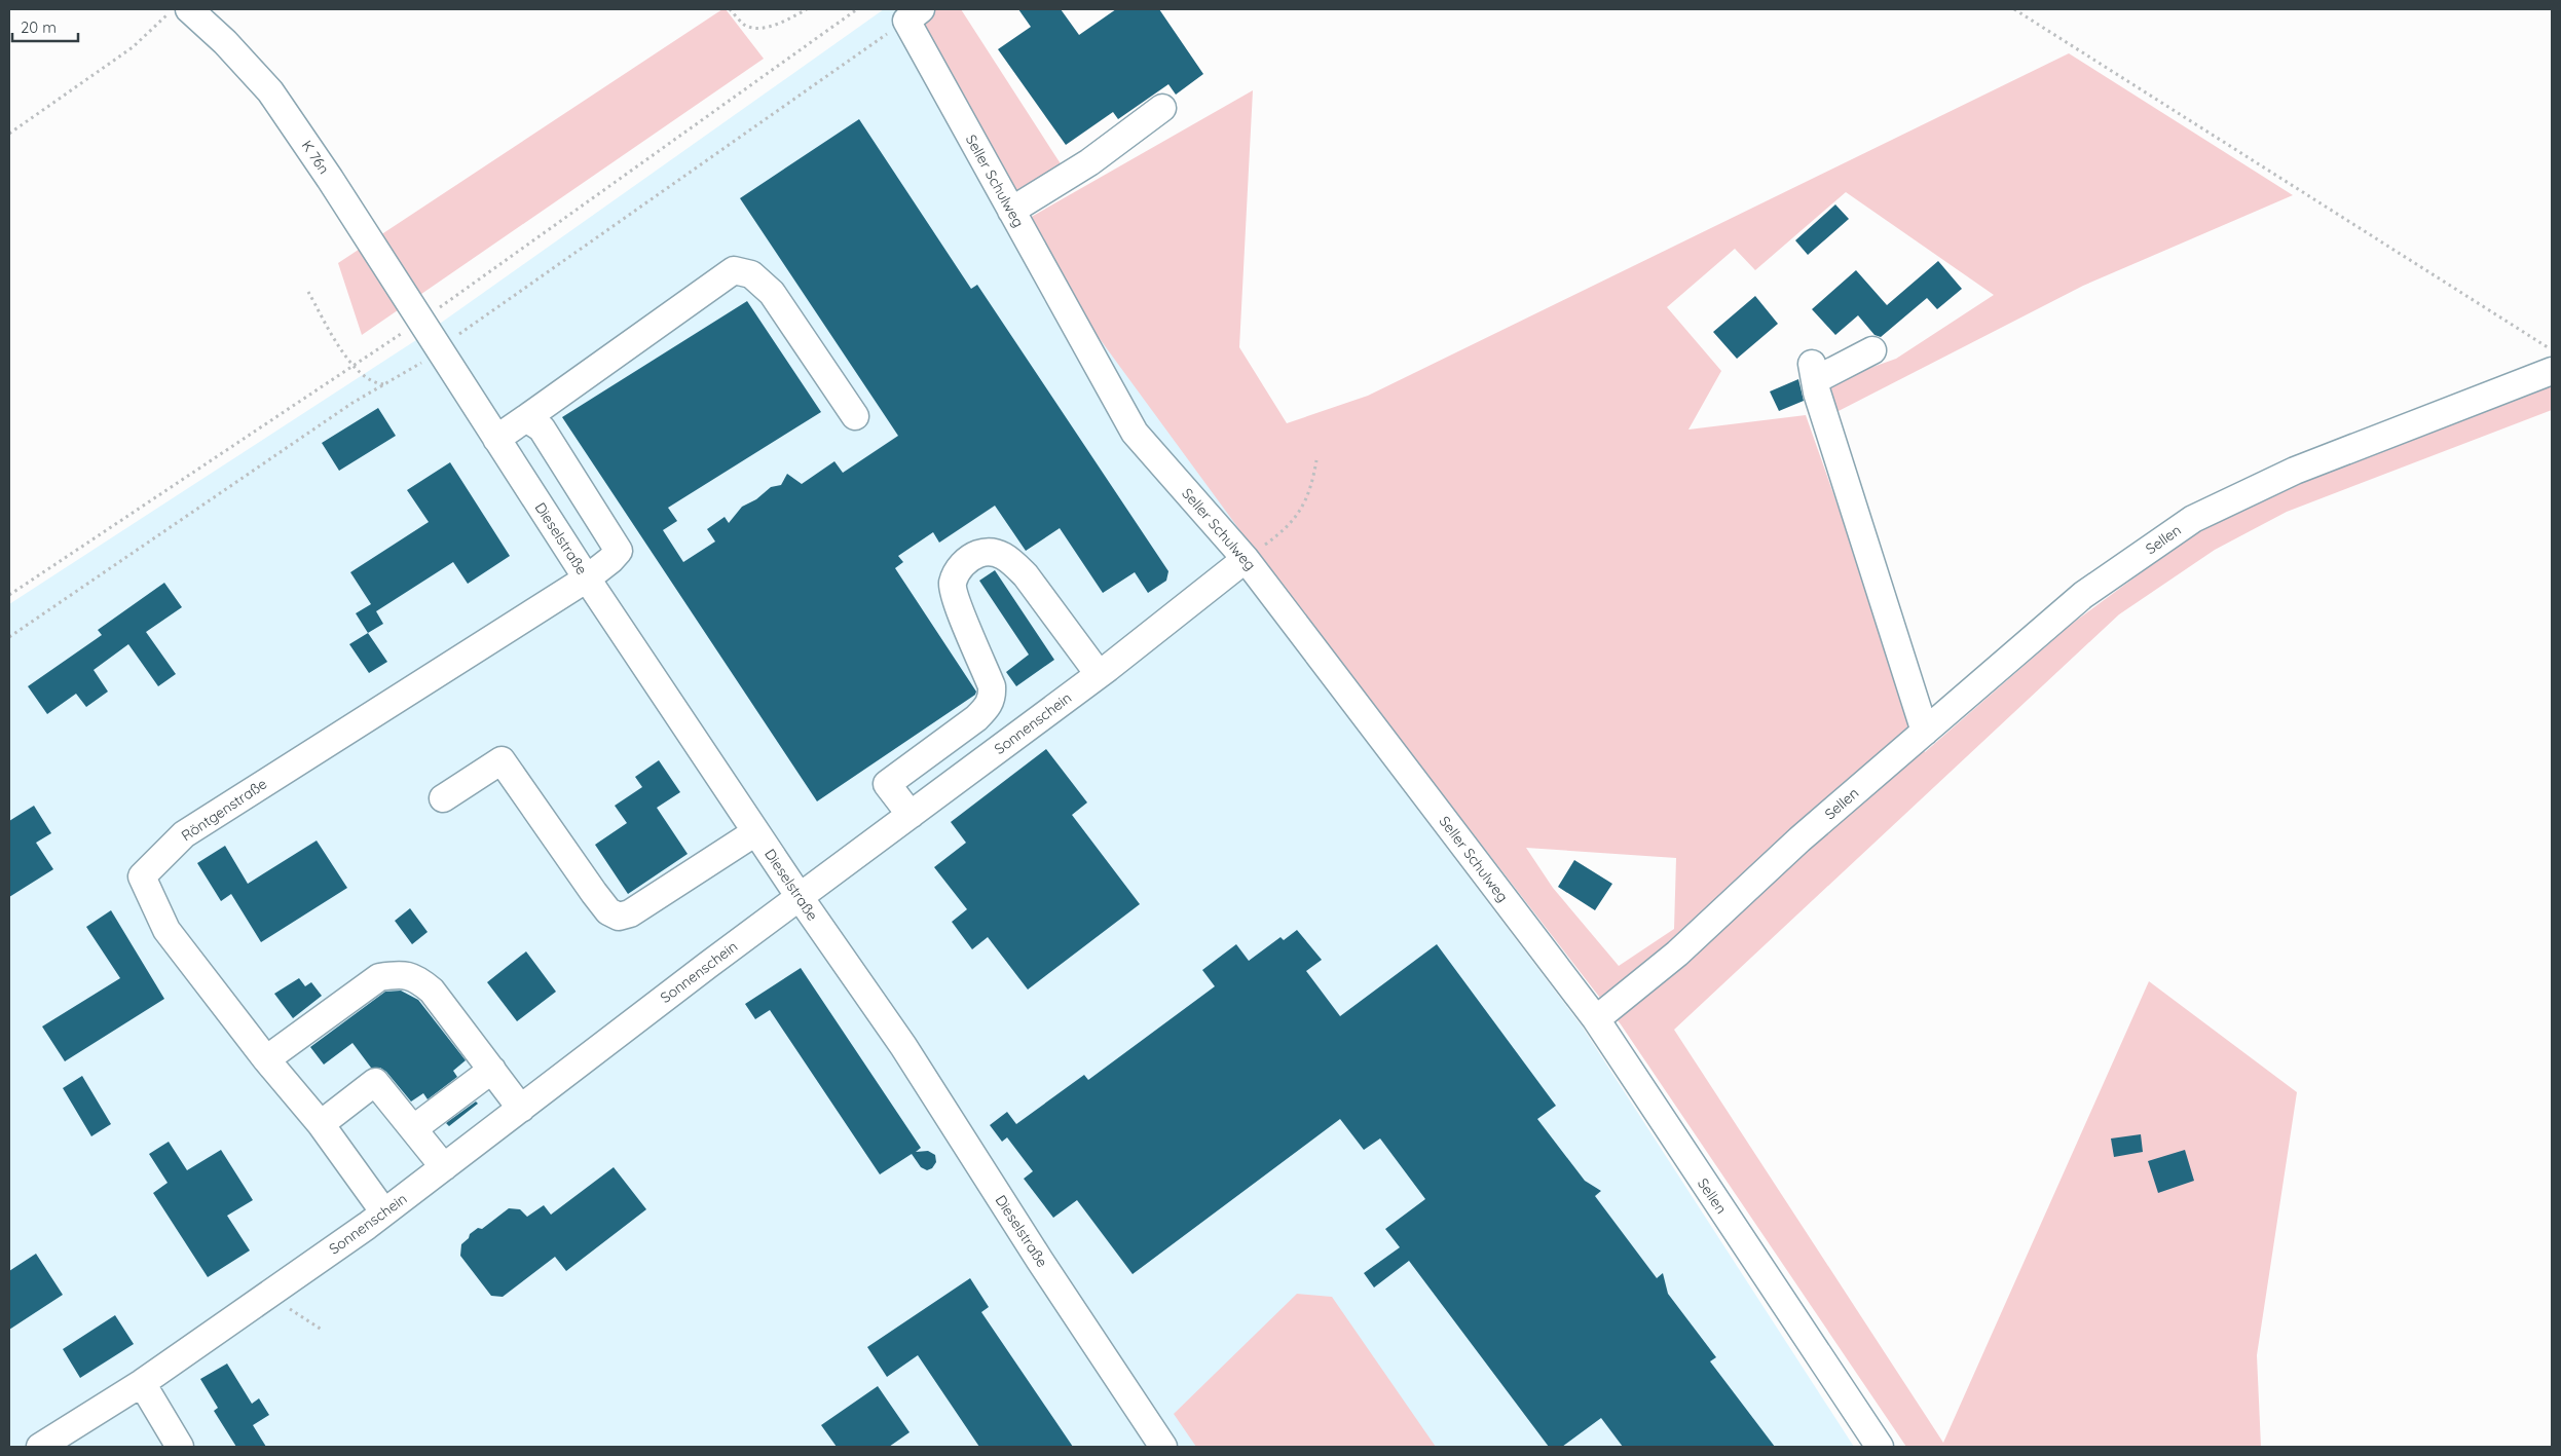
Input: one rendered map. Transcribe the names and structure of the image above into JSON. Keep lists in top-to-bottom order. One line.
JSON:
{"streets":{"street":["K 76n","Seller Schulweg","Dieselstraße","Sellen","Sonnenschein","Röntgenstraße"]},"crossings":[["K 76n","Dieselstraße"],["Seller Schulweg","Sellen"],["Seller Schulweg","Sonnenschein"],["Dieselstraße","Sonnenschein"],["Dieselstraße","Röntgenstraße"],["Sonnenschein","Röntgenstraße"]],"scale_bar":"20 m"}
